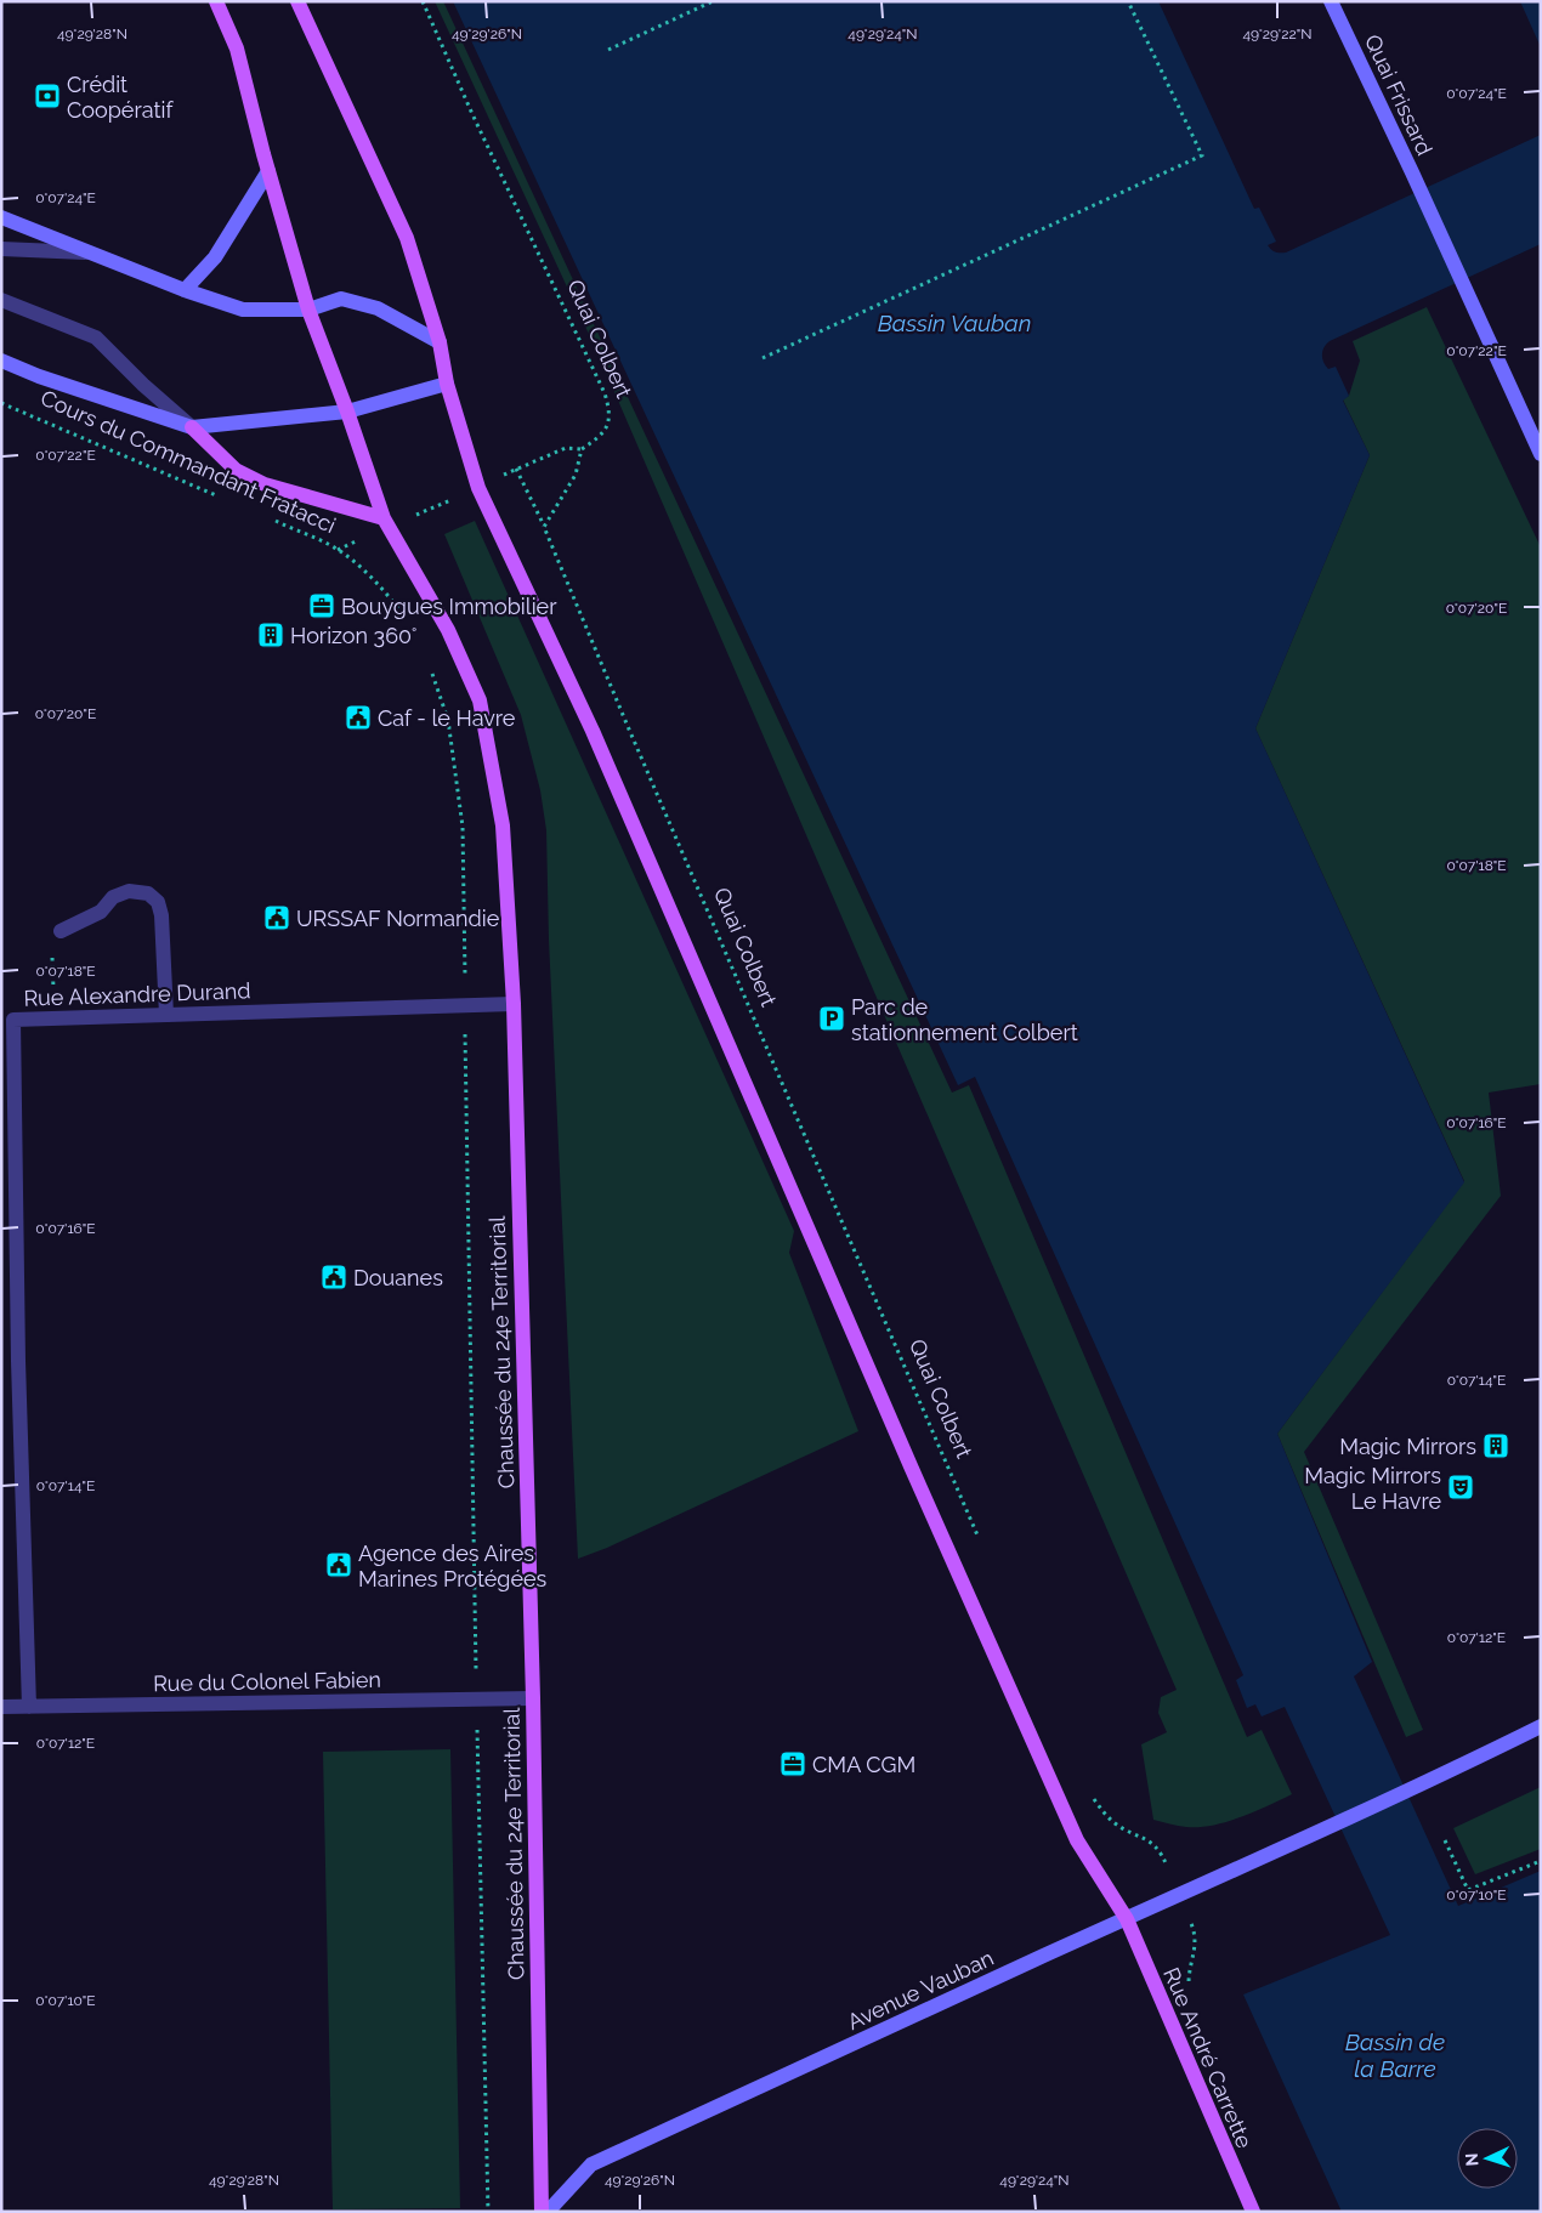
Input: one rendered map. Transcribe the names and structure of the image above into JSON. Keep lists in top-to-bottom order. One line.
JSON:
{"streets":{"main road":["Quai Frissard","Cours du Commandant Fratacci","Chaussée du 24e Territorial","Avenue Vauban","Rue André Carrette"],"street":["Rue Alexandre Durand","Rue du Colonel Fabien"],"path":["Quai Colbert"]},"crossings":[["Rue Alexandre Durand","Chaussée du 24e Territorial"],["Rue Alexandre Durand","Rue du Colonel Fabien"],["Chaussée du 24e Territorial","Rue du Colonel Fabien"],["Avenue Vauban","Rue André Carrette"]],"water":["Bassin Vauban","Bassin de la Barre"],"places":{"bank":["Crédit Coopératif"],"office":["Bouygues Immobilier","CMA CGM"],"building":["Horizon 360°","Magic Mirrors"],"public building":["Caf - le Havre","URSSAF Normandie","Douanes","Agence des Aires Marines Protégées"],"parking":["Parc de stationnement Colbert"],"theatre":["Magic Mirrors Le Havre"]},"north":"left","coordinates":["49°29'28\"N","49°29'26\"N","49°29'24\"N","49°29'22\"N","0°07'24\"E","0°07'22\"E","0°07'20\"E","0°07'18\"E","0°07'16\"E","0°07'14\"E","0°07'12\"E","0°07'10\"E"]}
